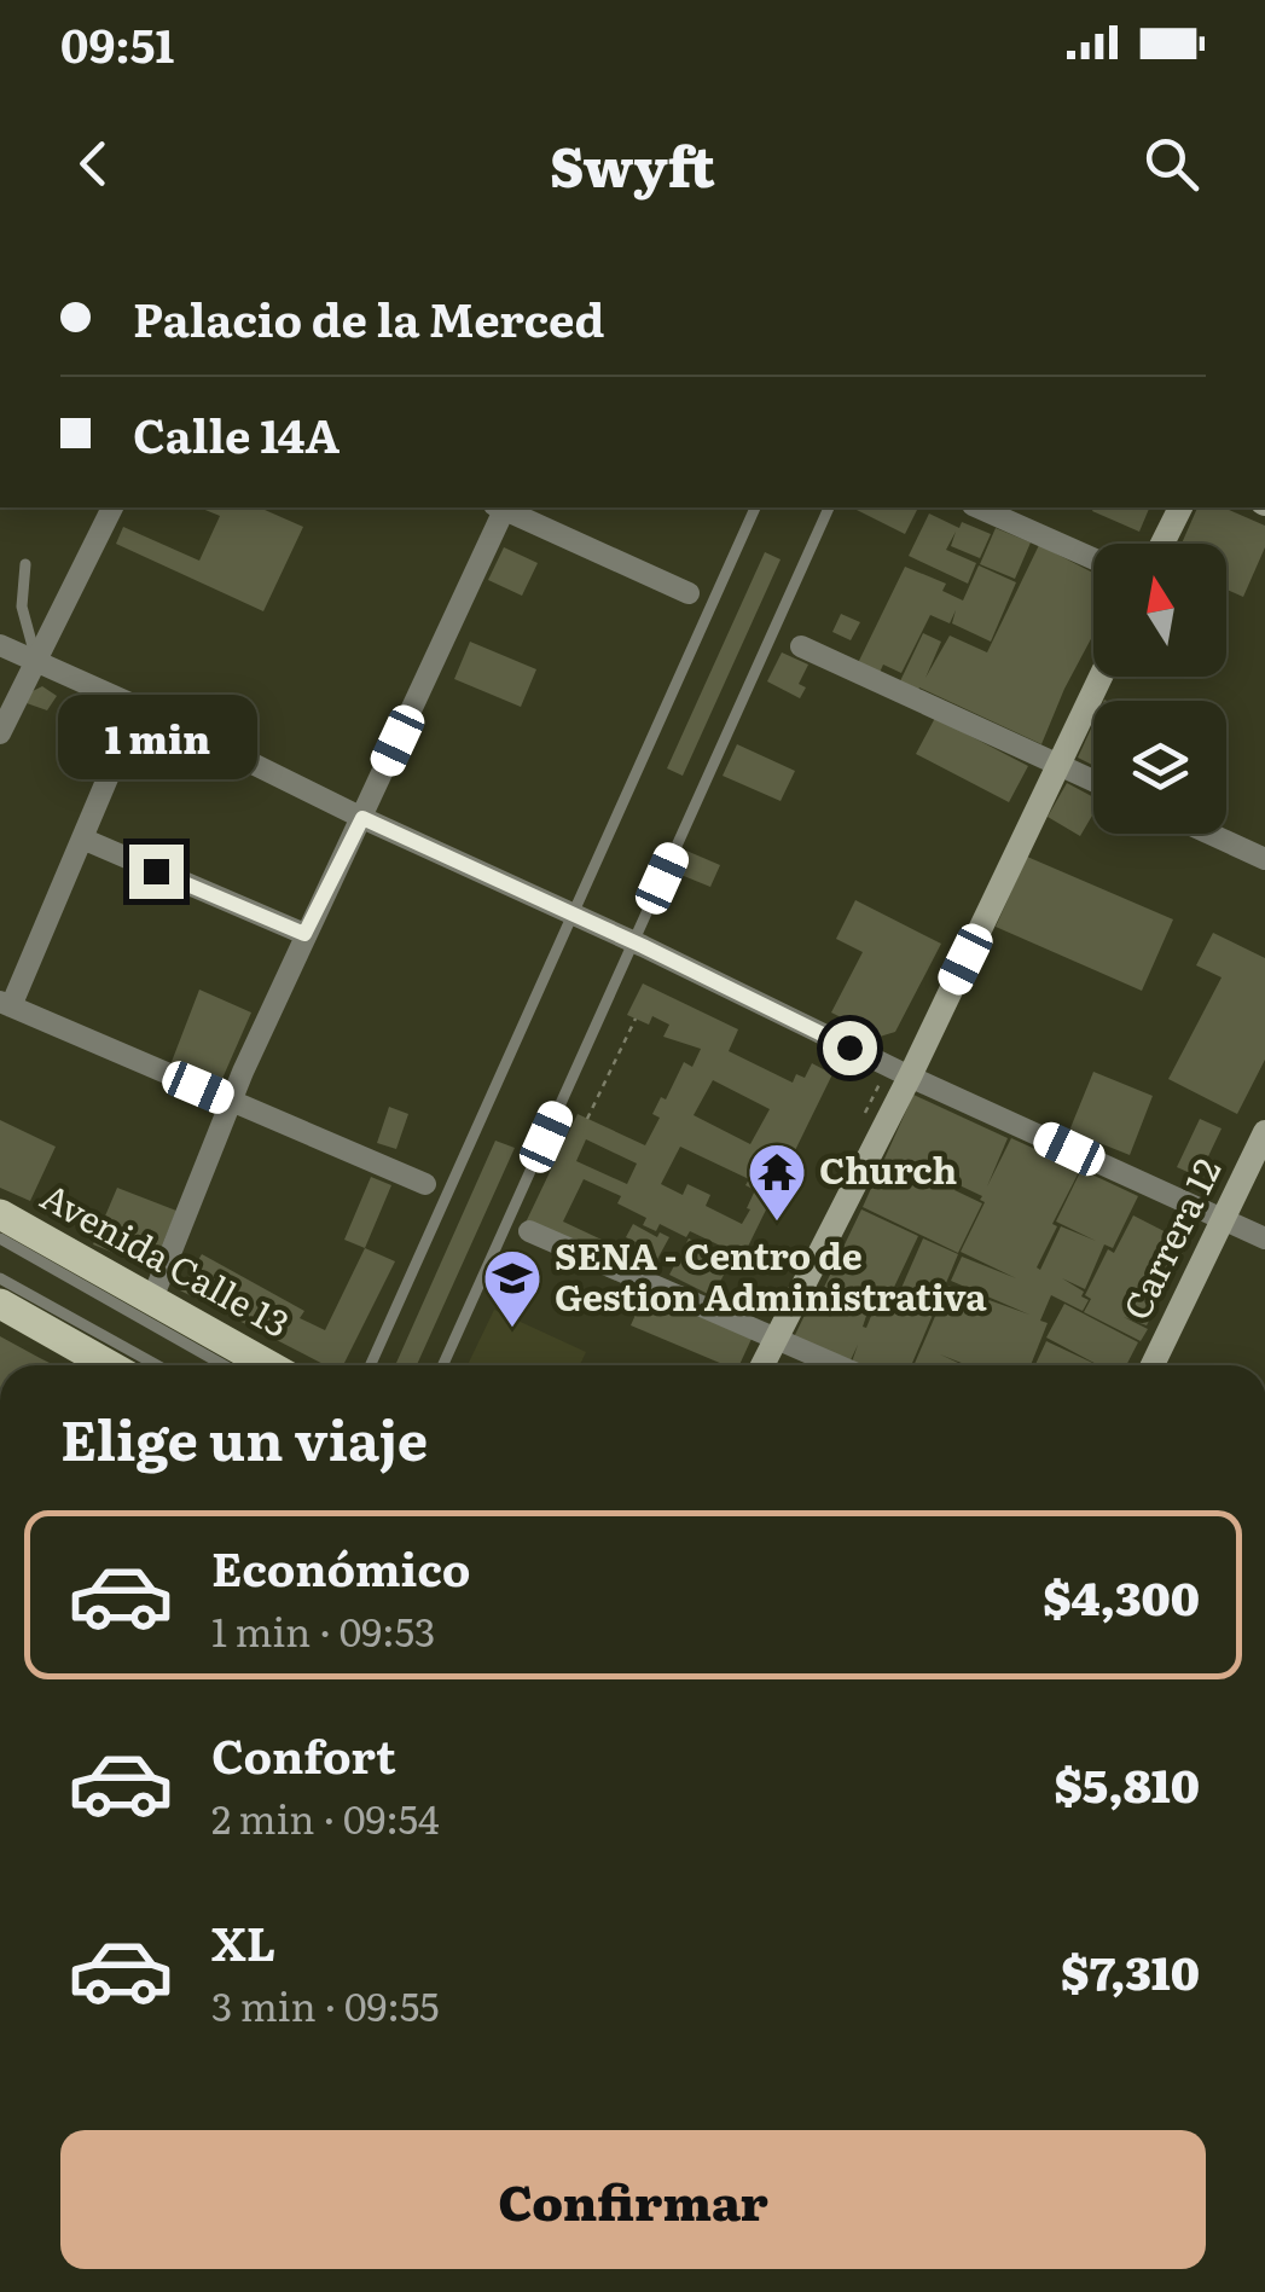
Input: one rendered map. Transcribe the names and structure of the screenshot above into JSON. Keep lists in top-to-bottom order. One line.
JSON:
{"streets":{"main road":["Avenida Calle 13"],"street":["Carrera 12"]},"places":{"temple":["Church"],"school or university":["SENA - Centro de Gestion Administrativa"]},"north":"top","page":{"status":"09:51","header":"Swyft","banner":["Palacio de la Merced","Calle 14A"],"bubble":"1 min","heading":"Elige un viaje","list":[{"name":"Económico","note":"1 min · 09:53","value":"$4,300"},{"name":"Confort","note":"2 min · 09:54","value":"$5,810"},{"name":"XL","note":"3 min · 09:55","value":"$7,310"}],"buttons":"Confirmar"}}
